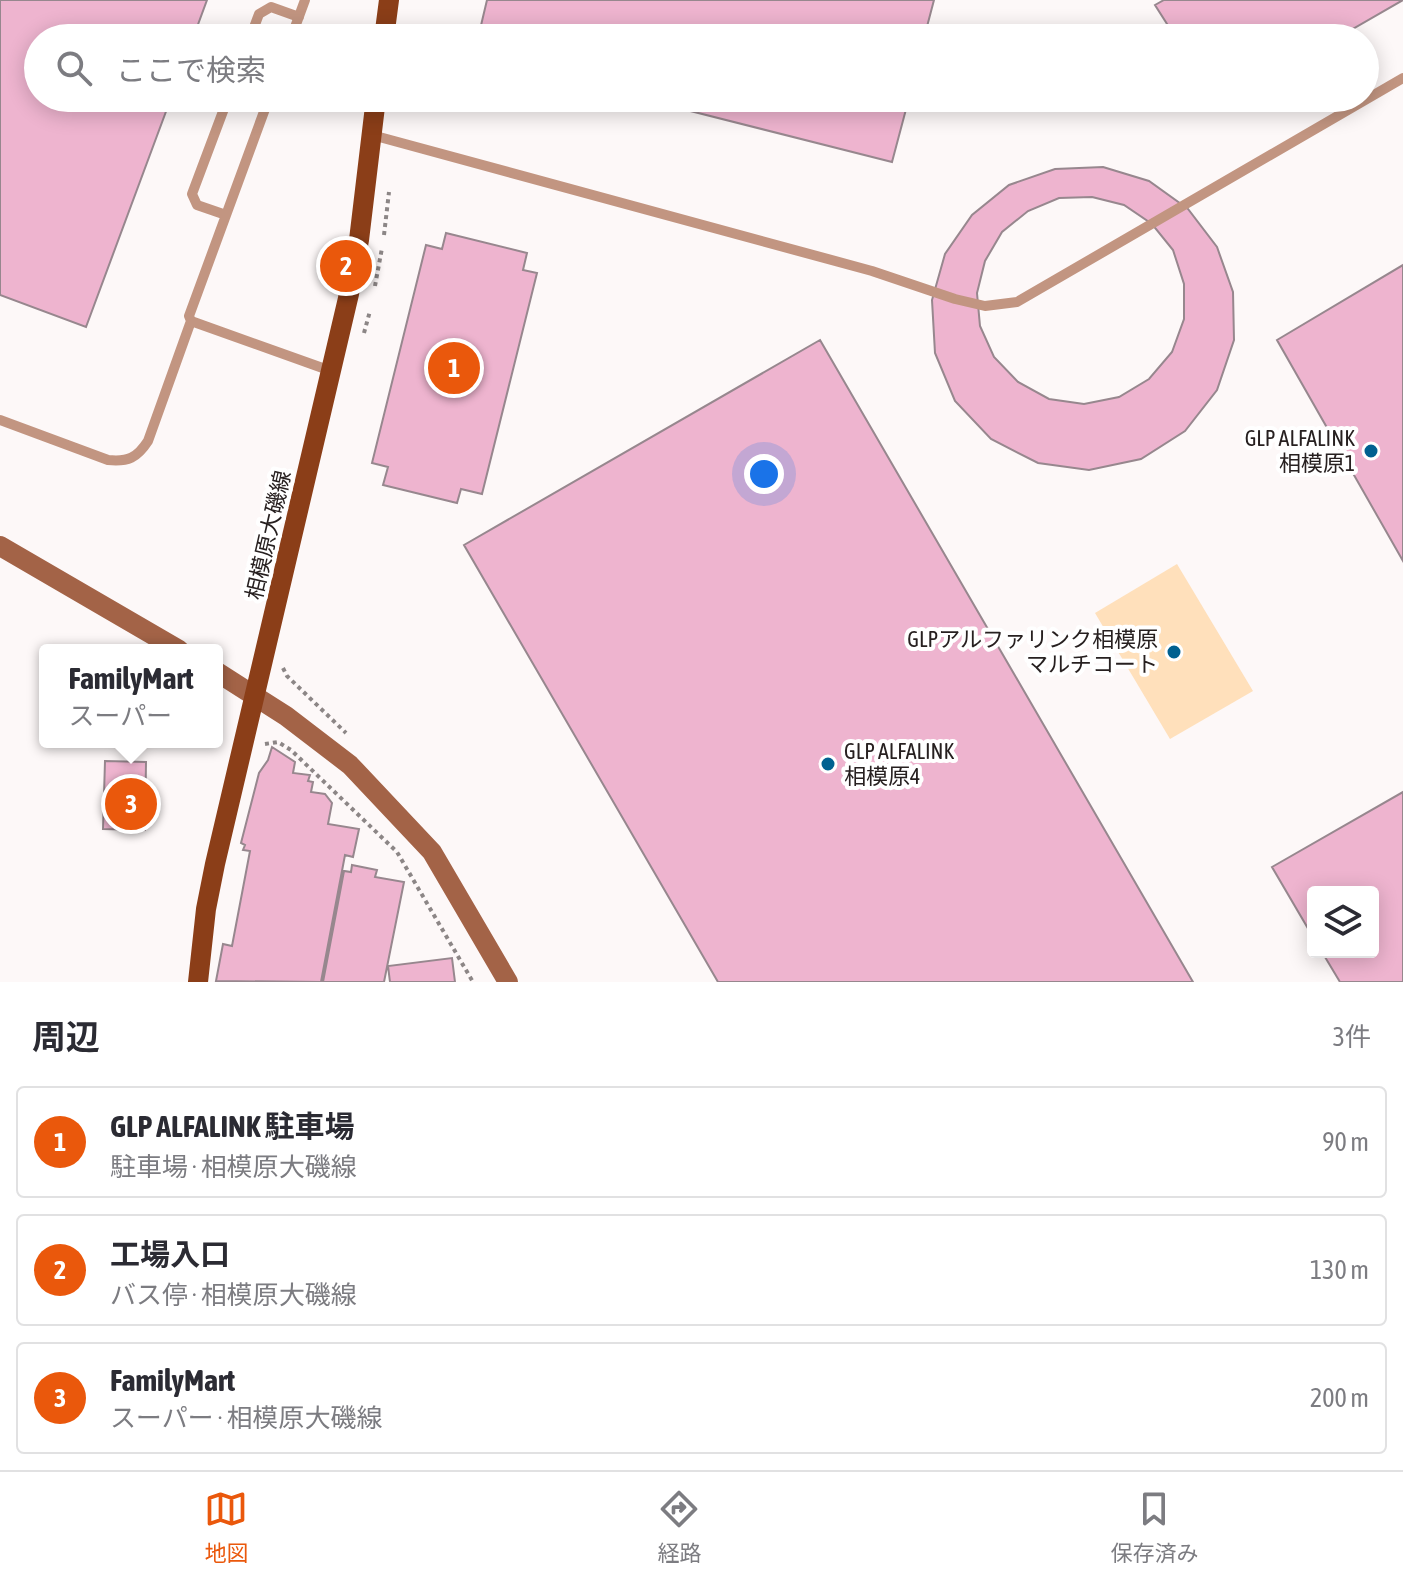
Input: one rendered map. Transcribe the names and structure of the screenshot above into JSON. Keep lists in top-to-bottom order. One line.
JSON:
{"streets":{"main road":["相模原大磯線"]},"places":["GLP ALFALINK 相模原1","GLPアルファリンク相模原 マルチコート","GLP ALFALINK 相模原4"],"page":{"search":"ここで検索","pins":["2","1","3"],"popup":["FamilyMart","スーパー"],"heading":["周辺","3件"],"list":[{"mark":"1","name":"GLP ALFALINK 駐車場","note":"駐車場 · 相模原大磯線","value":"90 m"},{"mark":"2","name":"工場入口","note":"バス停 · 相模原大磯線","value":"130 m"},{"mark":"3","name":"FamilyMart","note":"スーパー · 相模原大磯線","value":"200 m"}],"nav":["地図","経路","保存済み"]}}
